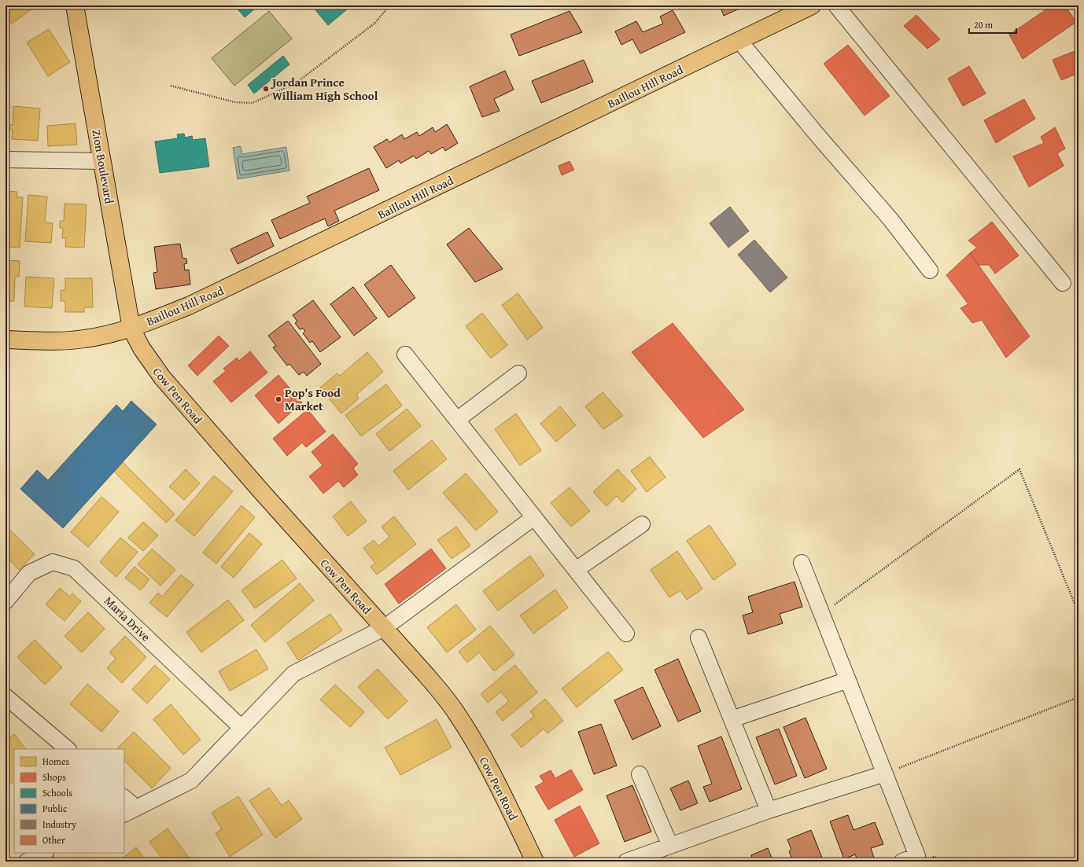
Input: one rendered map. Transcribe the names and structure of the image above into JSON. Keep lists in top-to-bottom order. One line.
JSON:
{"streets":{"main road":["Baillou Hill Road","Zion Boulevard","Cow Pen Road"],"street":["Maria Drive"]},"crossings":[["Baillou Hill Road","Zion Boulevard"],["Baillou Hill Road","Cow Pen Road"],["Zion Boulevard","Cow Pen Road"]],"places":["Jordan Prince William High School","Pop's Food Market"],"legend":["Homes","Shops","Schools","Public","Industry","Other"],"scale_bar":"20 m"}
